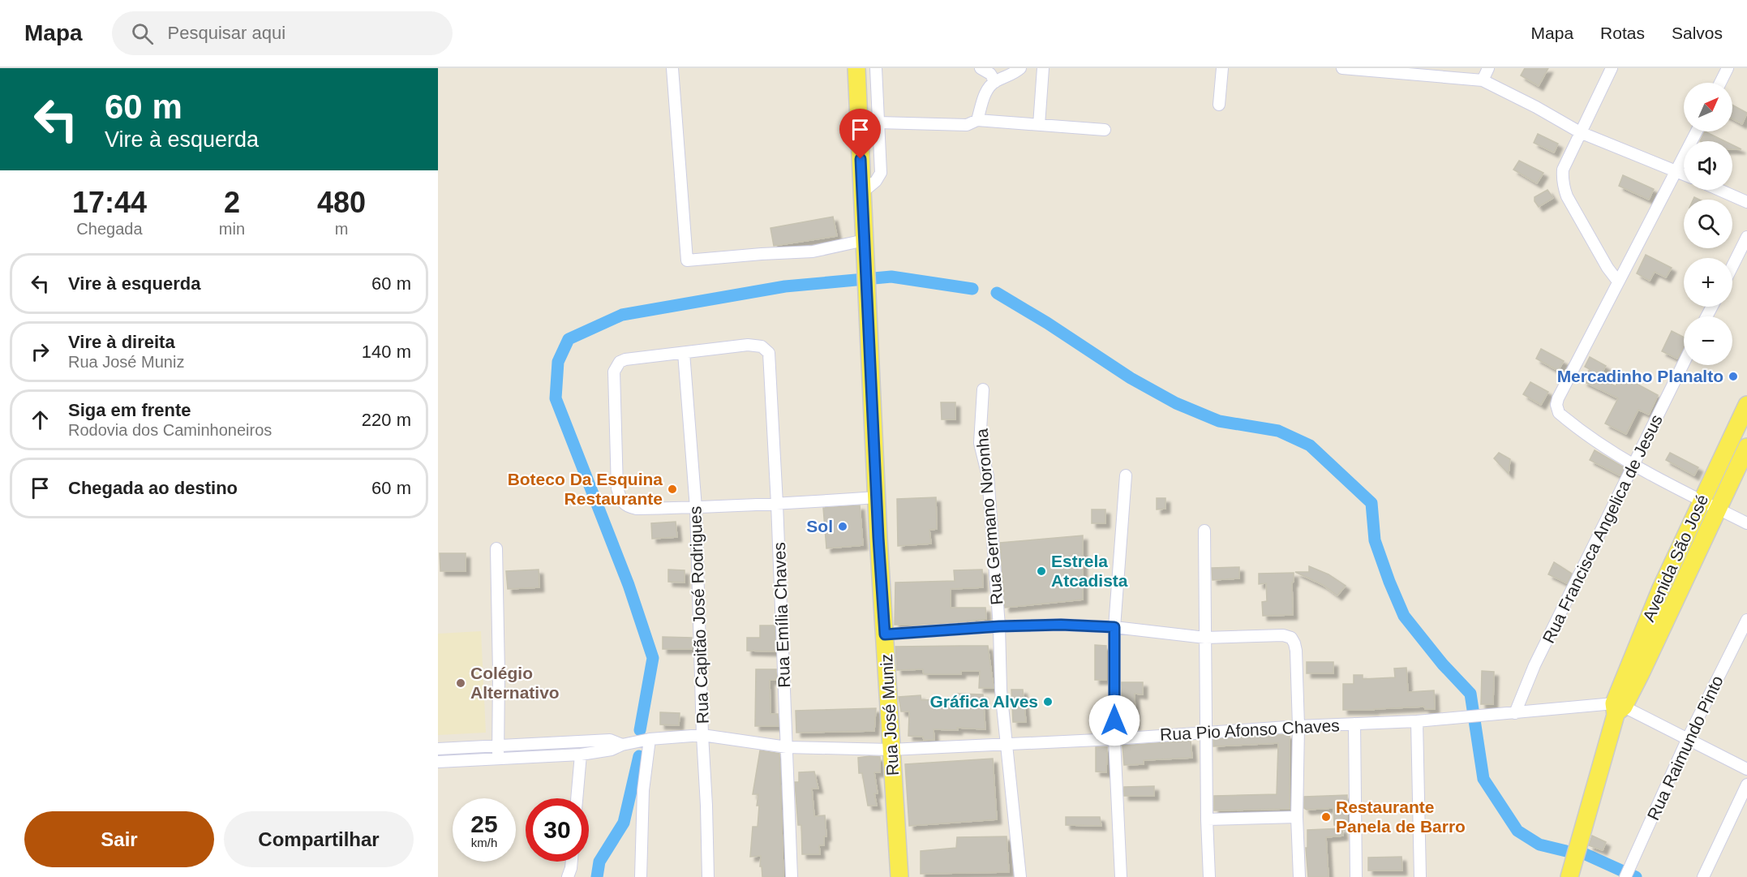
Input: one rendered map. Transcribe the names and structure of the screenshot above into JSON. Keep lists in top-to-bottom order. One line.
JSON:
{"streets":{"main road":["Avenida São José","Rua José Muniz"],"street":["Rua Germano Noronha","Rua Francisca Angelica de Jesus","Rua Capitão José Rodrigues","Rua Emília Chaves","Rua Pio Afonso Chaves","Rua Raimundo Pinto"]},"crossings":[["Rua Germano Noronha","Rua Pio Afonso Chaves"],["Rua Francisca Angelica de Jesus","Rua Pio Afonso Chaves"],["Avenida São José","Rua Pio Afonso Chaves"],["Rua Capitão José Rodrigues","Rua Emília Chaves"],["Rua Capitão José Rodrigues","Rua Pio Afonso Chaves"],["Rua Emília Chaves","Rua Pio Afonso Chaves"],["Rua José Muniz","Rua Pio Afonso Chaves"]],"places":["Mercadinho Planalto","Boteco Da Esquina Restaurante","Sol","Estrela Atcadista","Colégio Alternativo","Gráfica Alves","Restaurante Panela de Barro"],"north":"top right","page":{"header":"Mapa","search":"Pesquisar aqui","nav":["Mapa","Rotas","Salvos"],"turn":["60 m","Vire à esquerda"],"map_buttons":["+","−"],"eta":["17:44","Chegada","2","min","480","m"],"list":[{"name":"Vire à esquerda","value":"60 m"},{"name":"Vire à direita","note":"Rua José Muniz","value":"140 m"},{"name":"Siga em frente","note":"Rodovia dos Caminhoneiros","value":"220 m"},{"name":"Chegada ao destino","value":"60 m"}],"speed":"25 km/h","limit":"30","buttons":["Sair","Compartilhar"]}}
